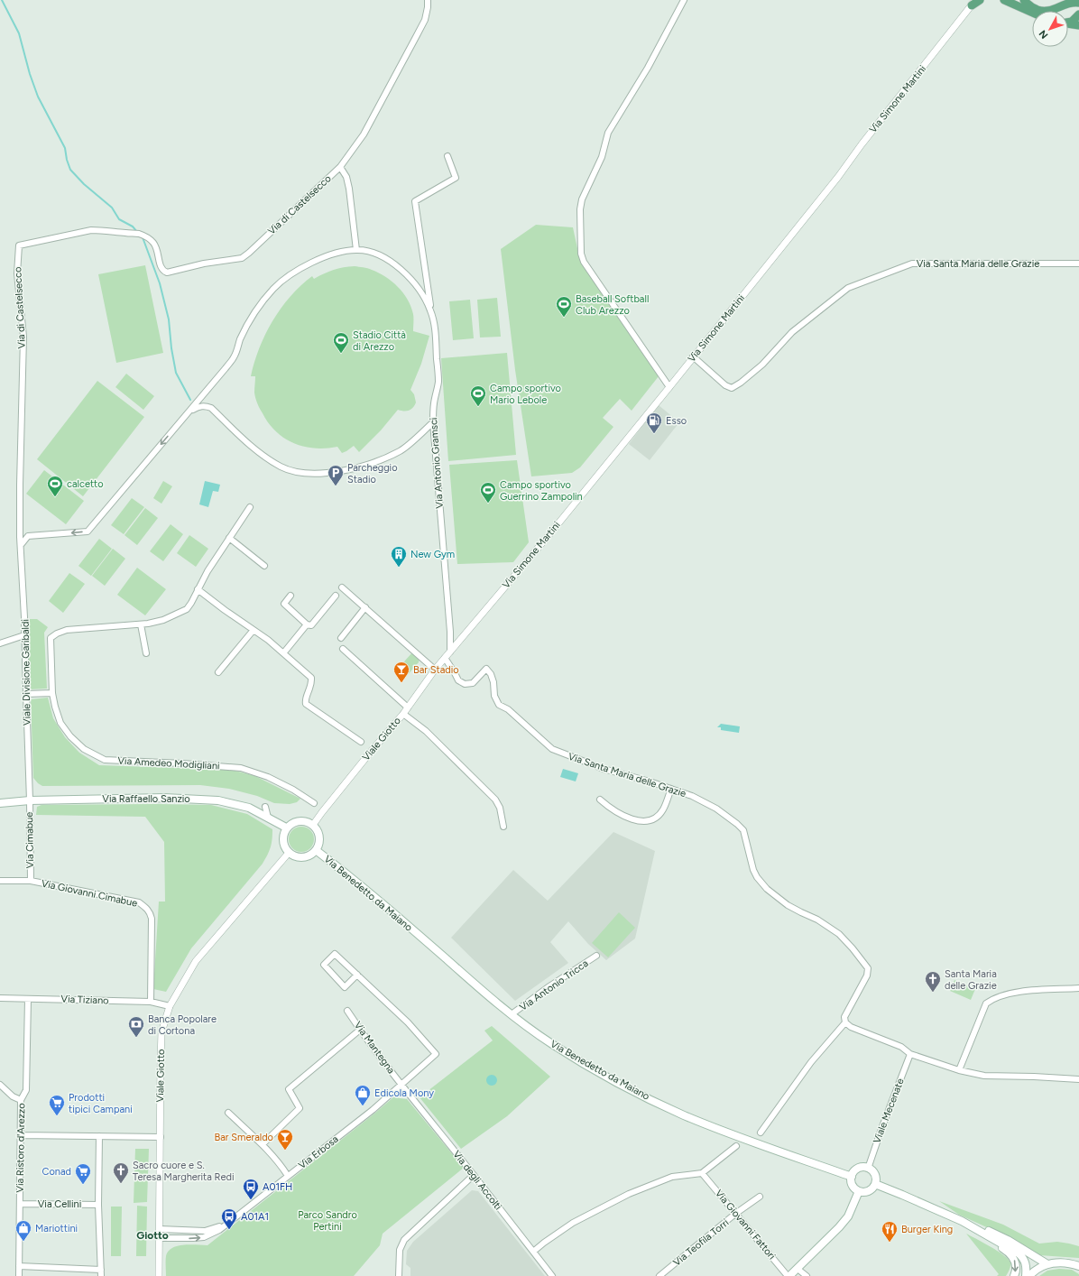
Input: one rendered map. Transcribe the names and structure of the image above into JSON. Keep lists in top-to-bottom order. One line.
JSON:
{"streets":{"main road":["Via Raffaello Sanzio","Via Benedetto da Maiano"],"street":["Via Simone Martini","Via di Castelsecco","Via Santa Maria delle Grazie","Via Antonio Gramsci","Viale Divisione Garibaldi","Viale Giotto","Via Amedeo Modigliani","Via Cimabue","Via Giovanni Cimabue","Via Antonio Tricca","Via Tiziano","Via Mantegna","Viale Mecenate","Via Ristoro d'Arezzo","Via Erbosa","Via degli Accolti","Via Cellini","Via Giovanni Fattori","Via Teofila Torri"]},"crossings":[["Via Simone Martini","Via Santa Maria delle Grazie"],["Via Simone Martini","Via Antonio Gramsci"],["Via Simone Martini","Viale Giotto"],["Via di Castelsecco","Via Antonio Gramsci"],["Via di Castelsecco","Viale Divisione Garibaldi"],["Via Santa Maria delle Grazie","Viale Giotto"],["Via Antonio Gramsci","Viale Giotto"],["Viale Divisione Garibaldi","Via Raffaello Sanzio"],["Viale Divisione Garibaldi","Via Cimabue"],["Viale Giotto","Via Raffaello Sanzio"],["Viale Giotto","Via Benedetto da Maiano"],["Viale Giotto","Via Tiziano"],["Viale Giotto","Via Erbosa"],["Via Raffaello Sanzio","Via Cimabue"],["Via Raffaello Sanzio","Via Benedetto da Maiano"],["Via Cimabue","Via Giovanni Cimabue"],["Via Giovanni Cimabue","Via Tiziano"],["Via Benedetto da Maiano","Via Antonio Tricca"],["Via Benedetto da Maiano","Viale Mecenate"],["Via Tiziano","Via Ristoro d'Arezzo"],["Via Mantegna","Via Erbosa"],["Via Mantegna","Via degli Accolti"],["Via Ristoro d'Arezzo","Via Cellini"],["Via Erbosa","Via degli Accolti"],["Via Giovanni Fattori","Via Teofila Torri"]],"districts":["Giotto"],"parks":["Parco Sandro Pertini"],"places":{"sports":["Baseball Softball Club Arezzo","Stadio Città di Arezzo","Campo sportivo Mario Lebole","calcetto","Campo sportivo Guerrino Zampolin"],"fuel station":["Esso"],"parking":["Parcheggio Stadio"],"building":["New Gym"],"bar":["Bar Stadio","Bar Smeraldo"],"church":["Santa Maria delle Grazie","Sacro cuore e S. Teresa Margherita Redi"],"bank":["Banca Popolare di Cortona"],"shop":["Edicola Mony","Mariottini"],"supermarket":["Prodotti tipici Campani","Conad"],"bus stop":["A01FH","A01A1"],"restaurant":["Burger King"]},"north":"bottom left"}
